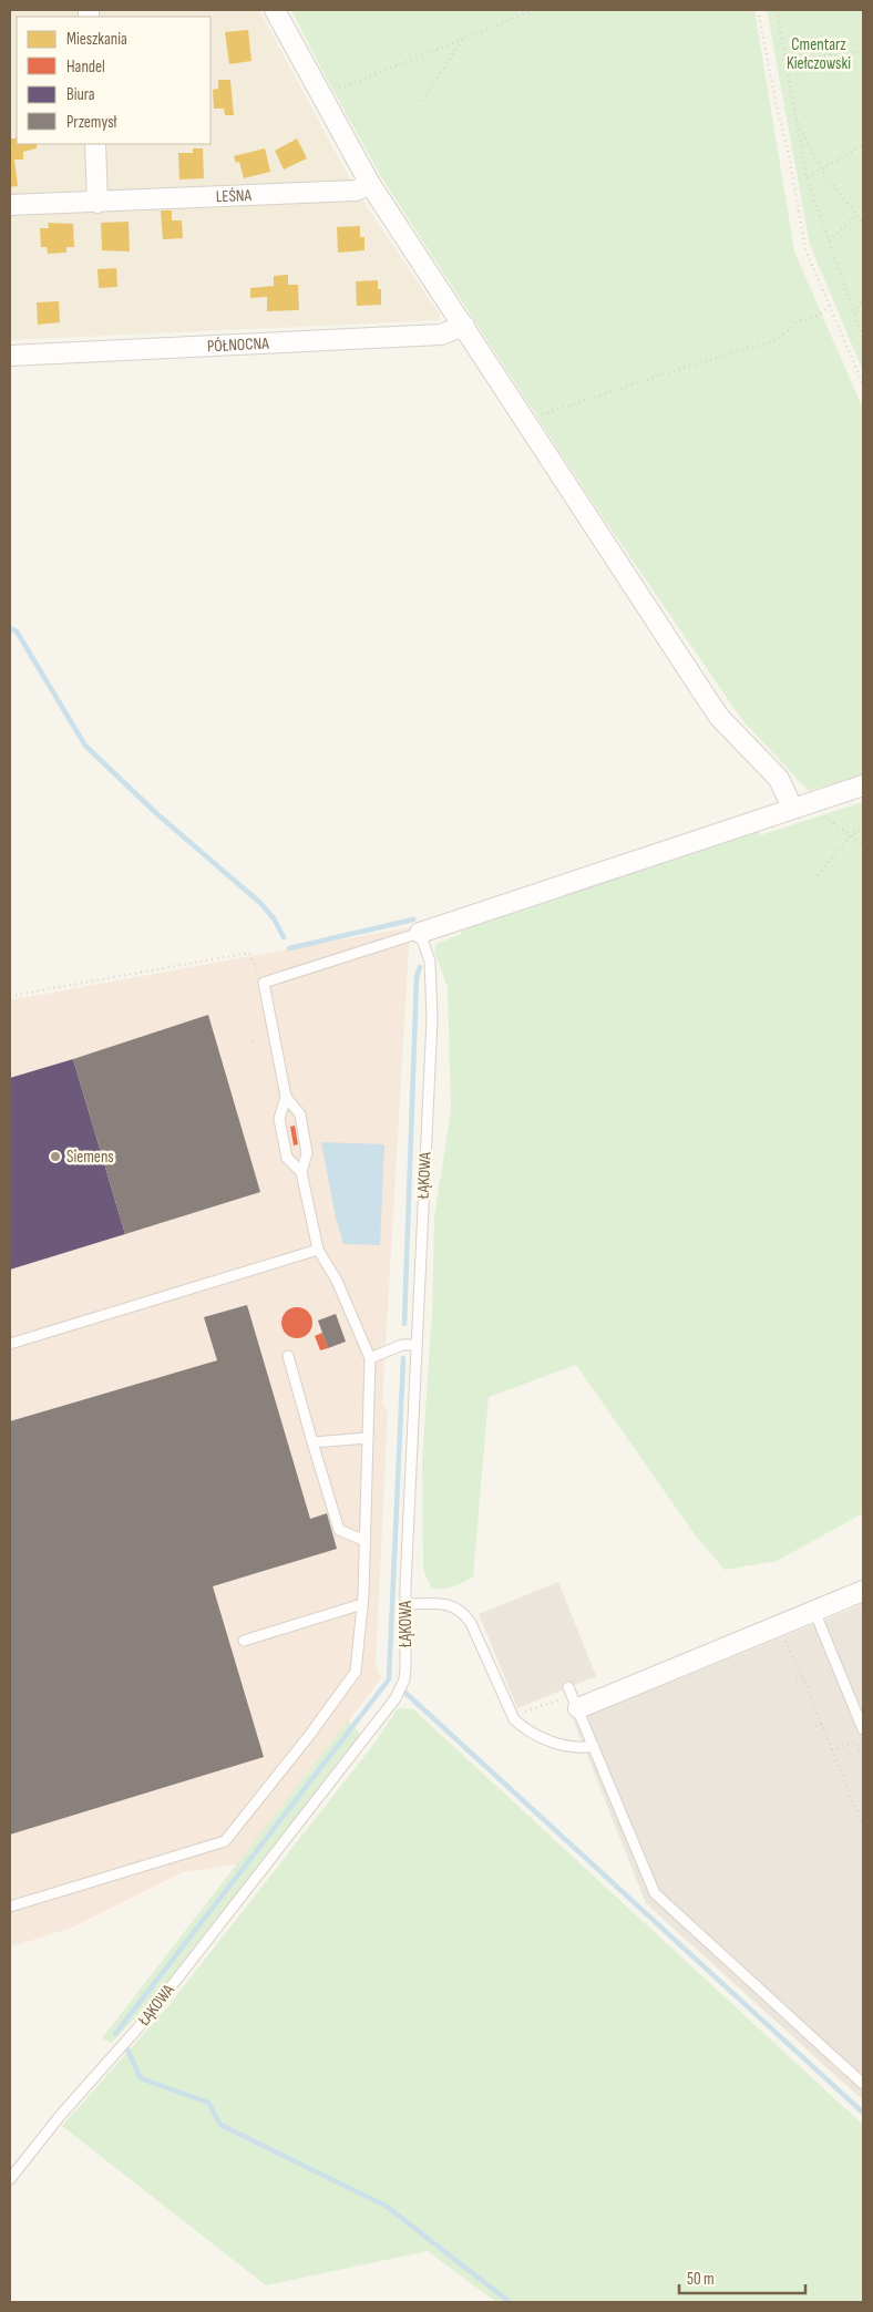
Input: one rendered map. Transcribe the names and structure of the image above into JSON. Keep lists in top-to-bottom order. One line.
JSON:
{"streets":{"street":["LEŚNA","PÓŁNOCNA"],"lane":["ŁĄKOWA"]},"parks":["Cmentarz Kiełczowski"],"places":["Siemens"],"legend":["Mieszkania","Handel","Biura","Przemysł"],"scale_bar":"50 m"}
